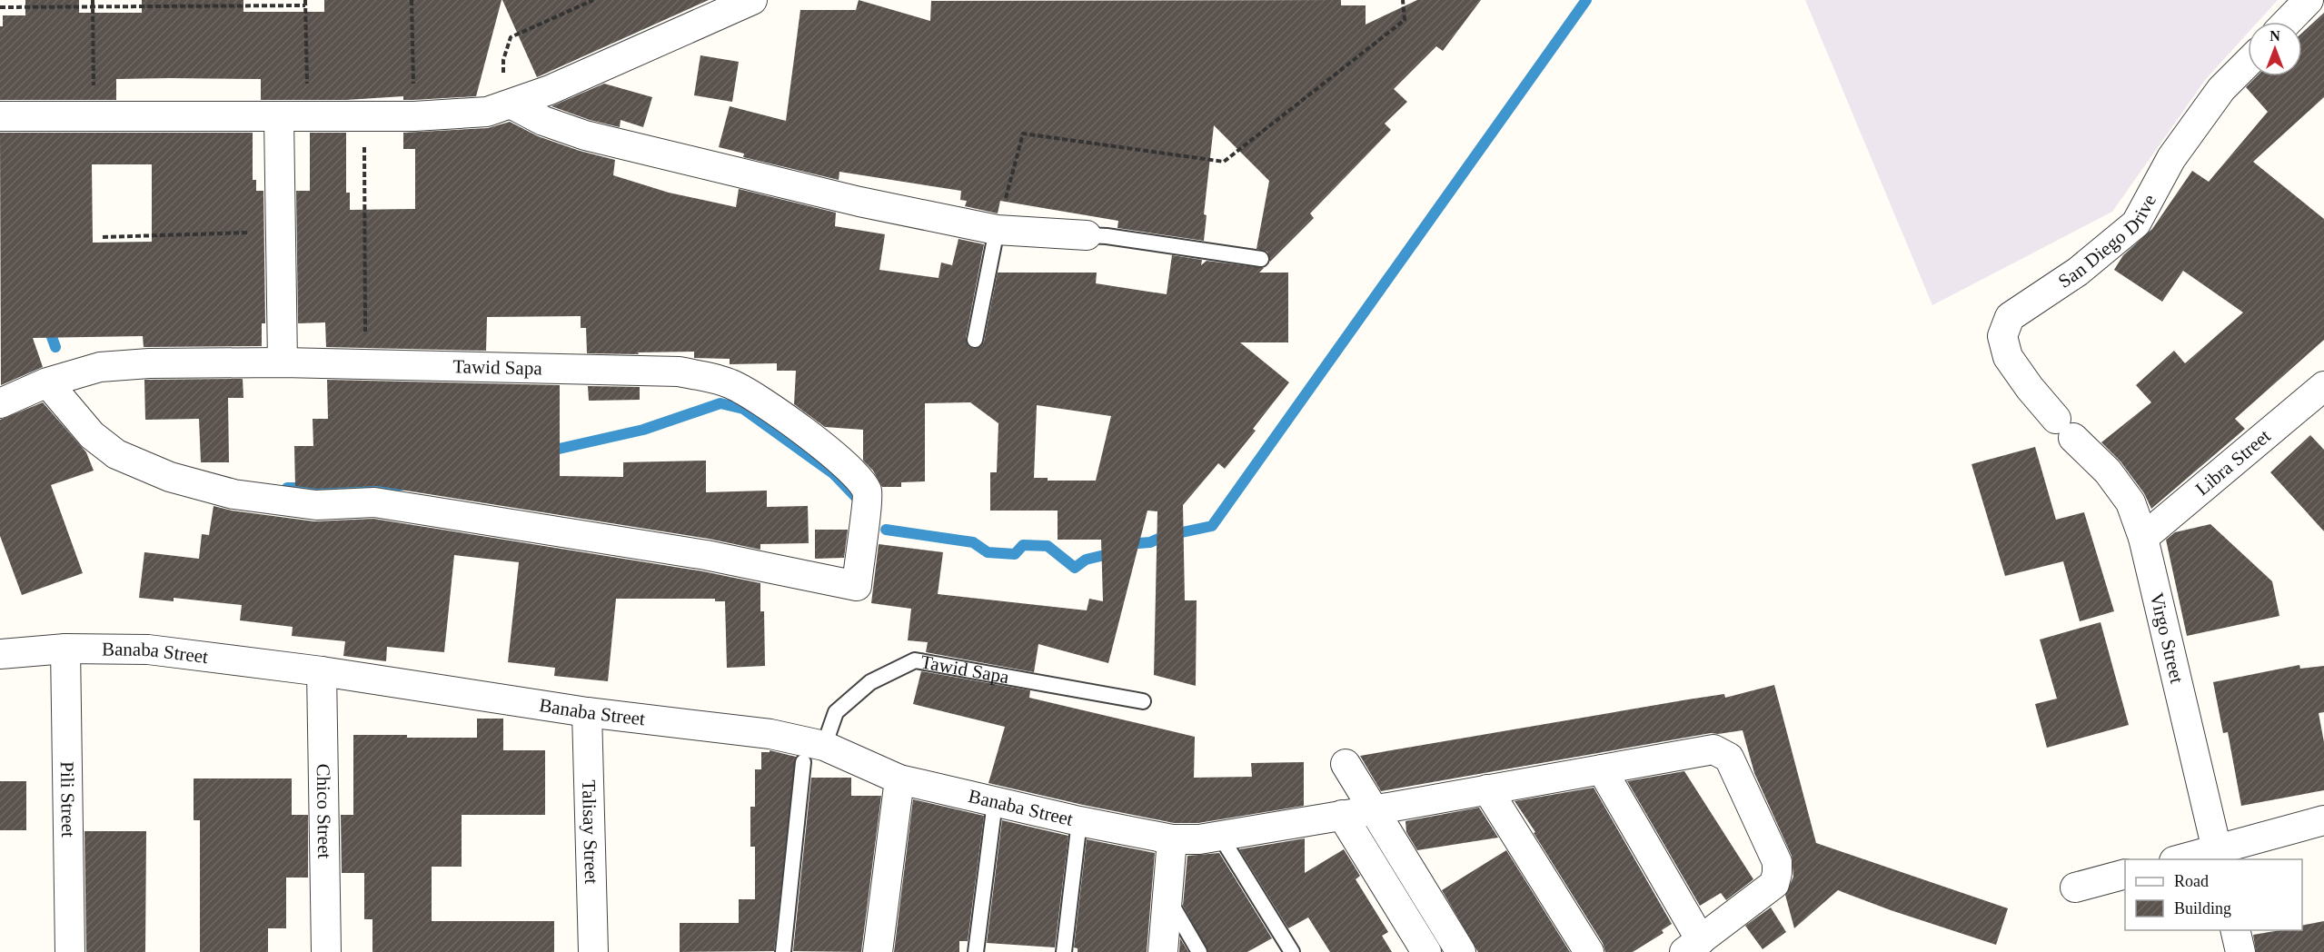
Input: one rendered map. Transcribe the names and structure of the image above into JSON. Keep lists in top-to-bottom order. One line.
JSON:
{"streets":{"street":["San Diego Drive","Tawid Sapa","Libra Street","Virgo Street","Banaba Street","Pili Street","Chico Street","Talisay Street"]},"crossings":[["San Diego Drive","Virgo Street"],["Tawid Sapa","Banaba Street"],["Libra Street","Virgo Street"],["Banaba Street","Pili Street"],["Banaba Street","Chico Street"],["Banaba Street","Talisay Street"]],"legend":["Road","Building"],"north":"top"}
